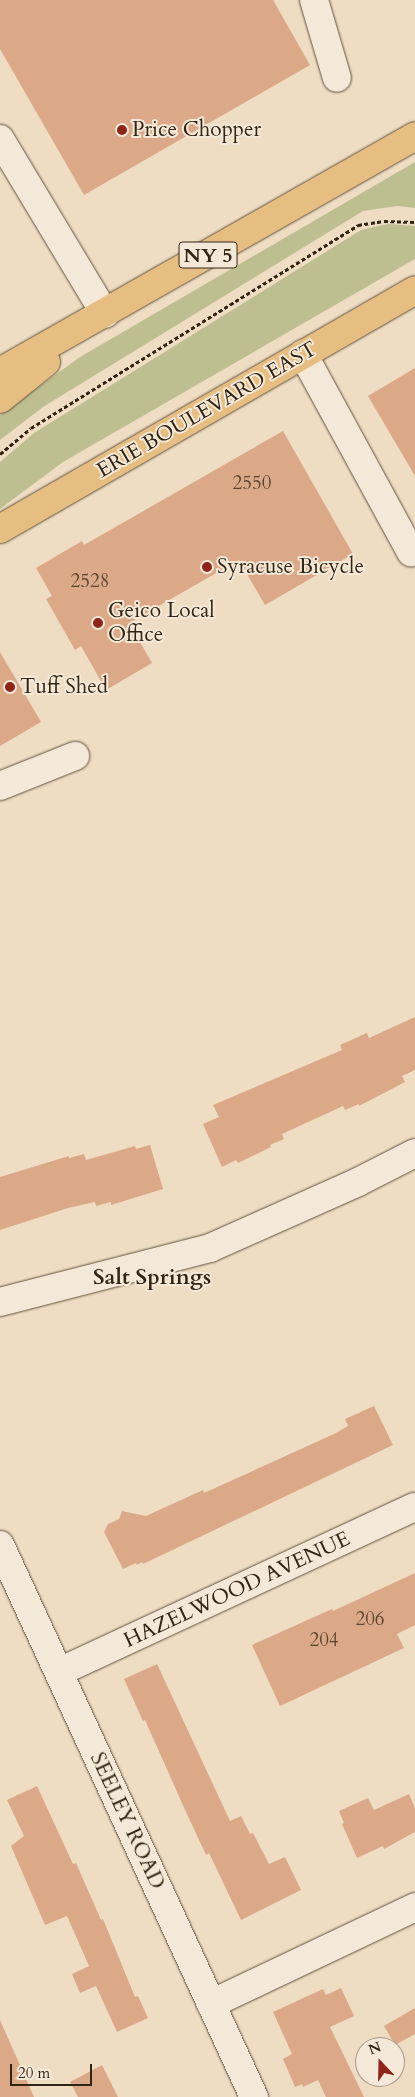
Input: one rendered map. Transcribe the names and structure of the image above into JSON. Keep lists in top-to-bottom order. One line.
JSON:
{"streets":{"main road":["NY 5","ERIE BOULEVARD EAST"],"street":["HAZELWOOD AVENUE","SEELEY ROAD"]},"crossings":[["HAZELWOOD AVENUE","SEELEY ROAD"]],"districts":["Salt Springs"],"places":["Price Chopper","Syracuse Bicycle","Geico Local Office","Tuff Shed"],"house_numbers":["2550","2528","206","204"],"scale_bar":"20 m","north":"top"}
